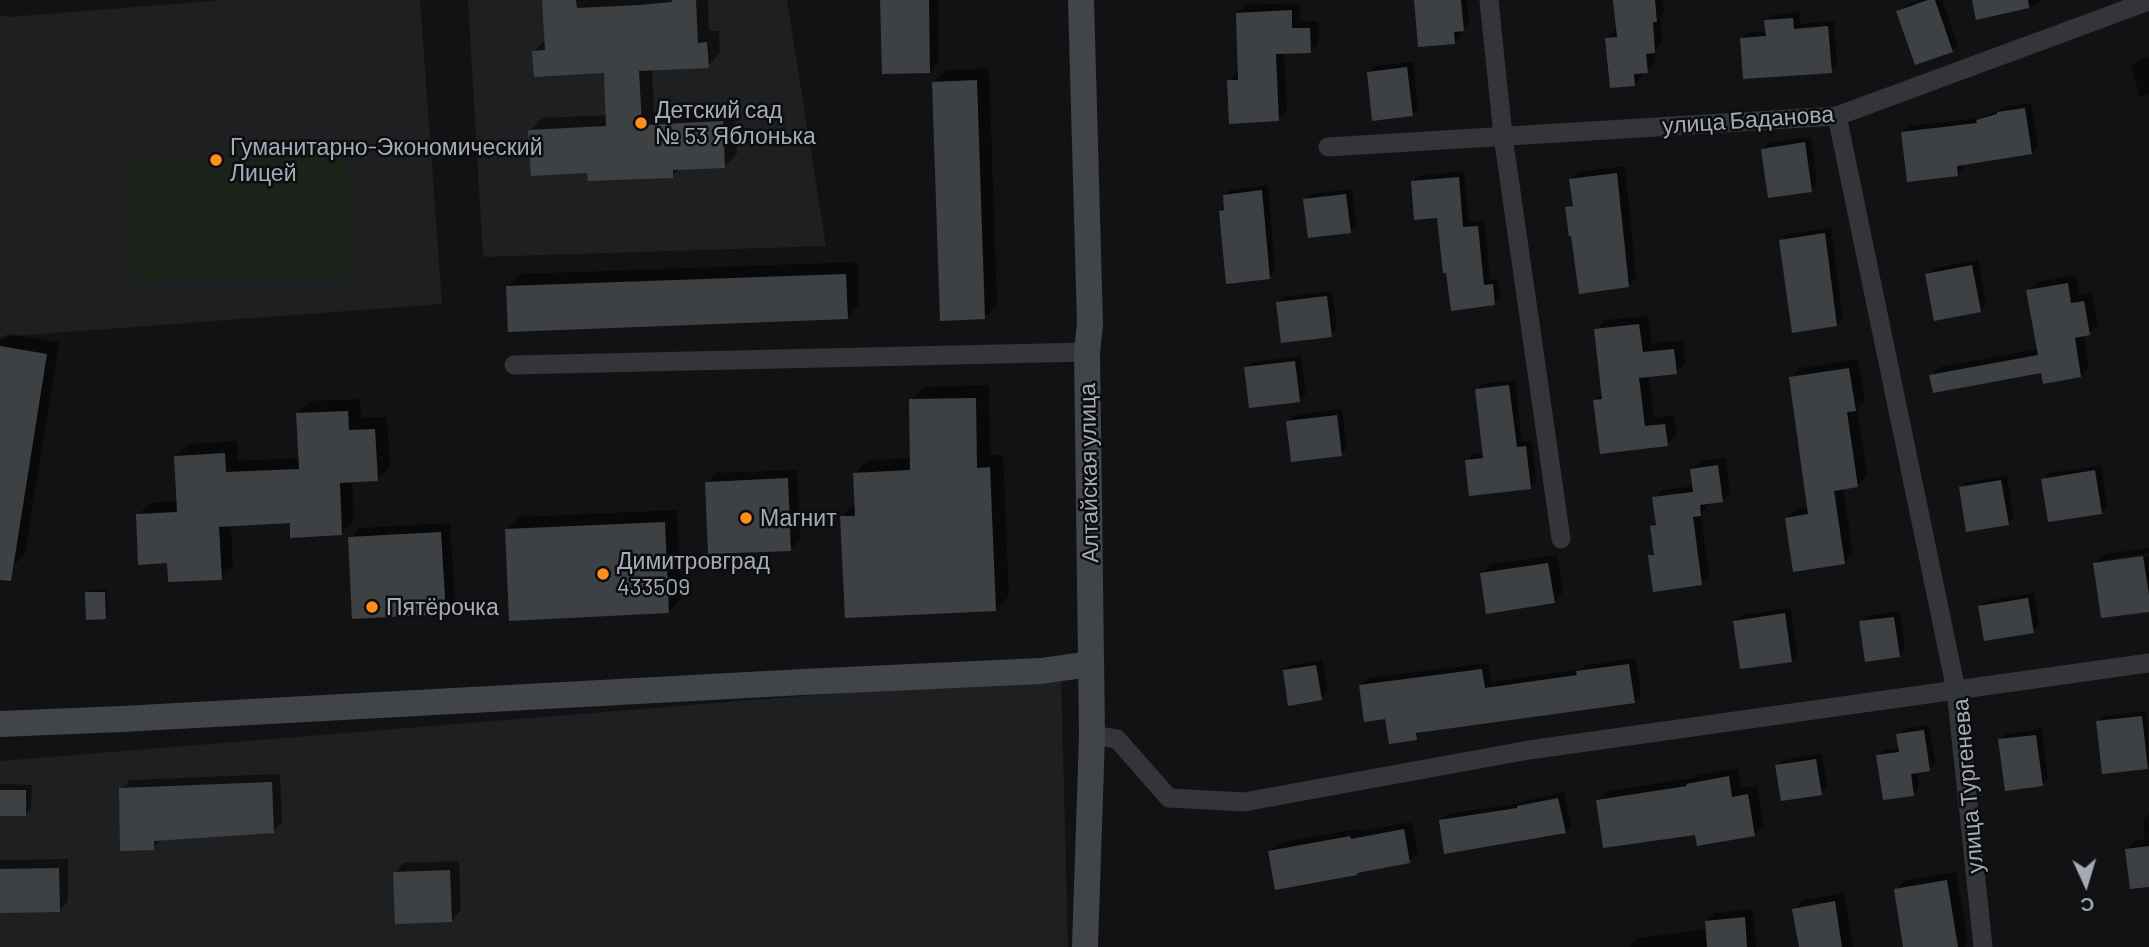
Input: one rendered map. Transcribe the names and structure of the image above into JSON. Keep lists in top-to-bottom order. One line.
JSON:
{"streets":{"street":["улица Баданова","Алтайская улица","улица Тургенева"]},"places":["Детский сад № 53 Яблонька","Гуманитарно-Экономический Лицей","Магнит","Димитровград 433509","Пятёрочка"],"north":"bottom"}
